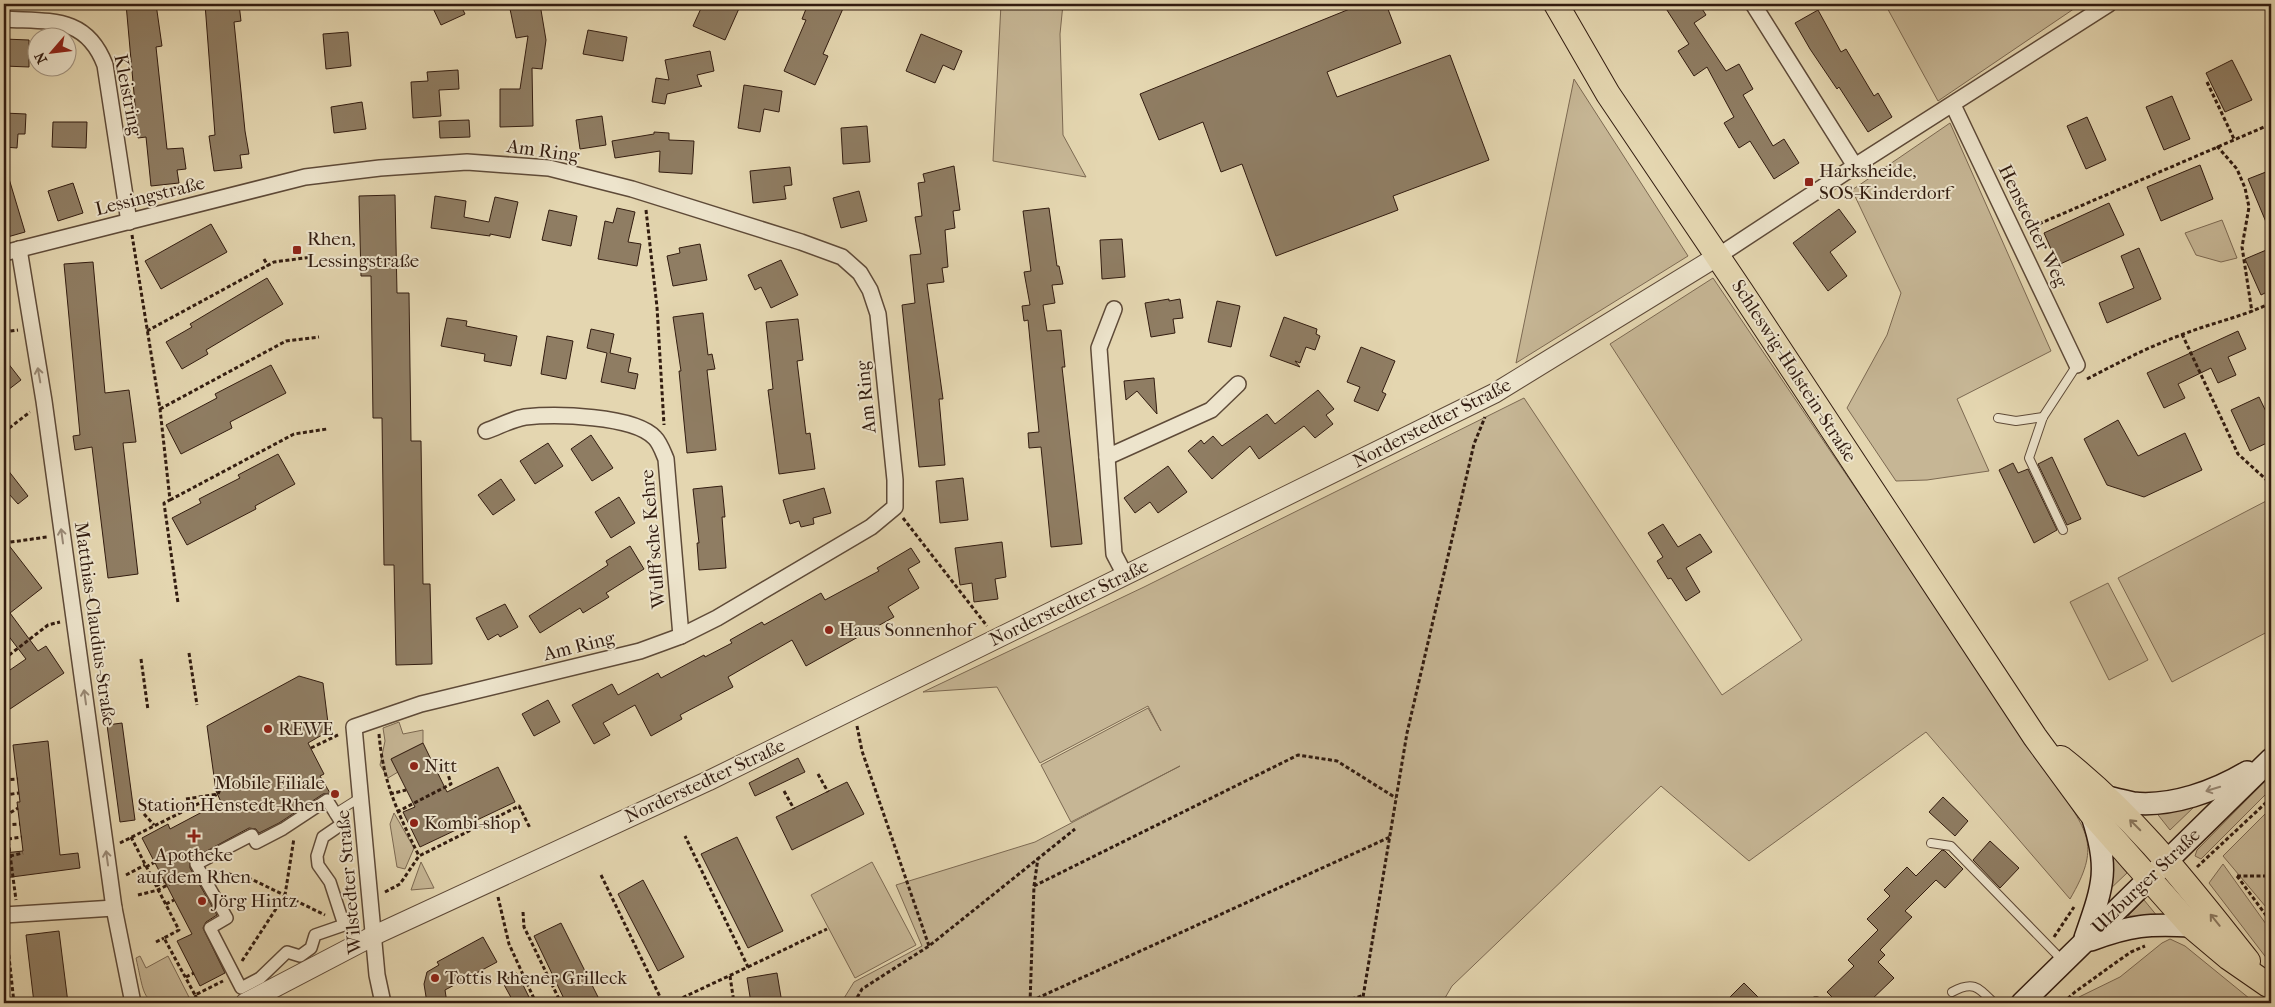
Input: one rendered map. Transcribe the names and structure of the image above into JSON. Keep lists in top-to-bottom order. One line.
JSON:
{"streets":{"main road":["Schleswig-Holstein-Straße","Ulzburger Straße"],"street":["Kleistring","Am Ring","Lessingstraße","Henstedter Weg","Norderstedter Straße","Wulff'sche Kehre","Matthias-Claudius-Straße","Wilstedter Straße"]},"crossings":[["Kleistring","Lessingstraße"],["Am Ring","Lessingstraße"],["Am Ring","Wulff'sche Kehre"],["Am Ring","Wilstedter Straße"],["Lessingstraße","Matthias-Claudius-Straße"],["Schleswig-Holstein-Straße","Norderstedter Straße"],["Schleswig-Holstein-Straße","Ulzburger Straße"],["Norderstedter Straße","Wilstedter Straße"]],"one_way":["Matthias-Claudius-Straße"],"places":{"transit":["Harksheide, SOS-Kinderdorf","Rhen, Lessingstraße"],"other":["Haus Sonnenhof","REWE","Nitt","Mobile Filiale Station Henstedt-Rhen","Kombi-shop","Jörg Hintz","Tottis Rhener Grilleck"],"health":["Apotheke auf dem Rhen"]},"north":"bottom left"}
